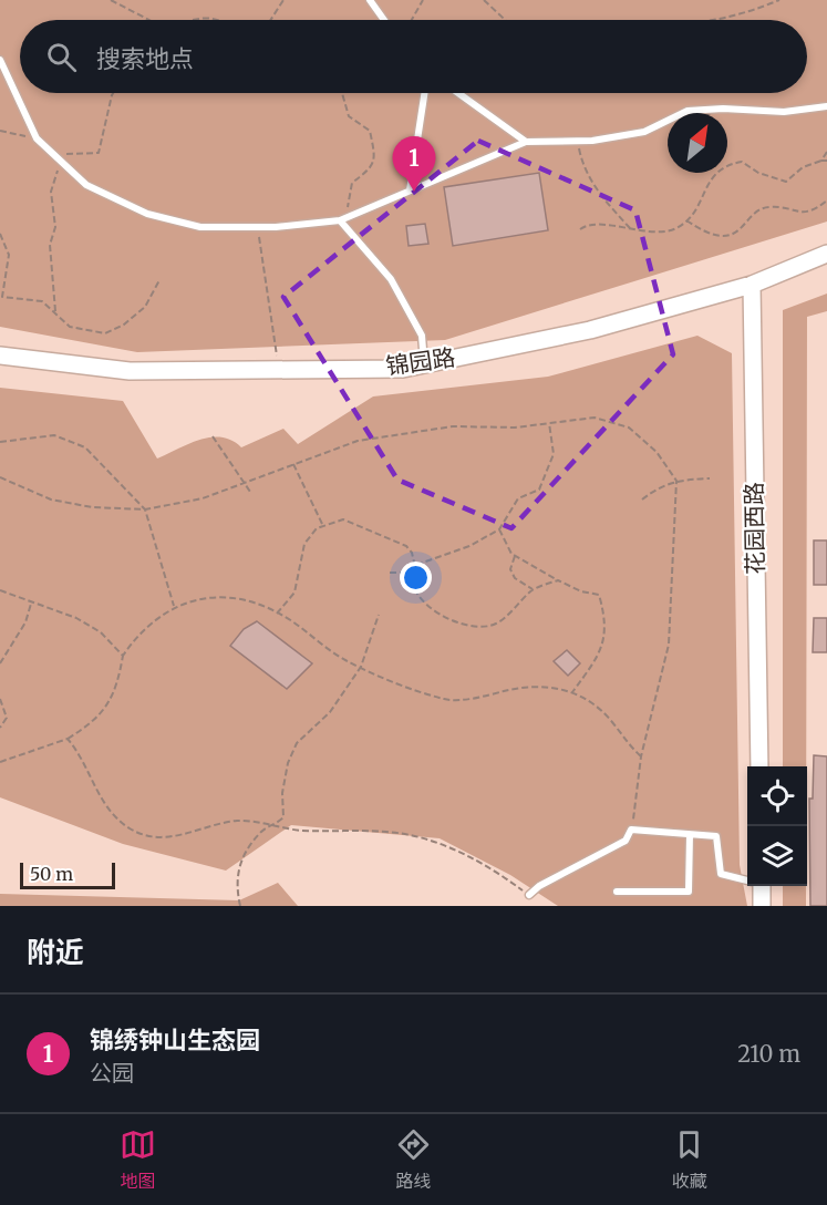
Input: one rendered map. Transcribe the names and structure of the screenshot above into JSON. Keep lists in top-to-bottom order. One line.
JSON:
{"streets":{"street":["锦园路","花园西路"]},"crossings":[["锦园路","花园西路"]],"scale_bar":"50 m","north":"top right","page":{"search":"搜索地点","pins":"1","scale":"50 m","heading":"附近","list":[{"mark":"1","name":"锦绣钟山生态园","note":"公园","value":"210 m"}],"nav":["地图","路线","收藏"]}}
